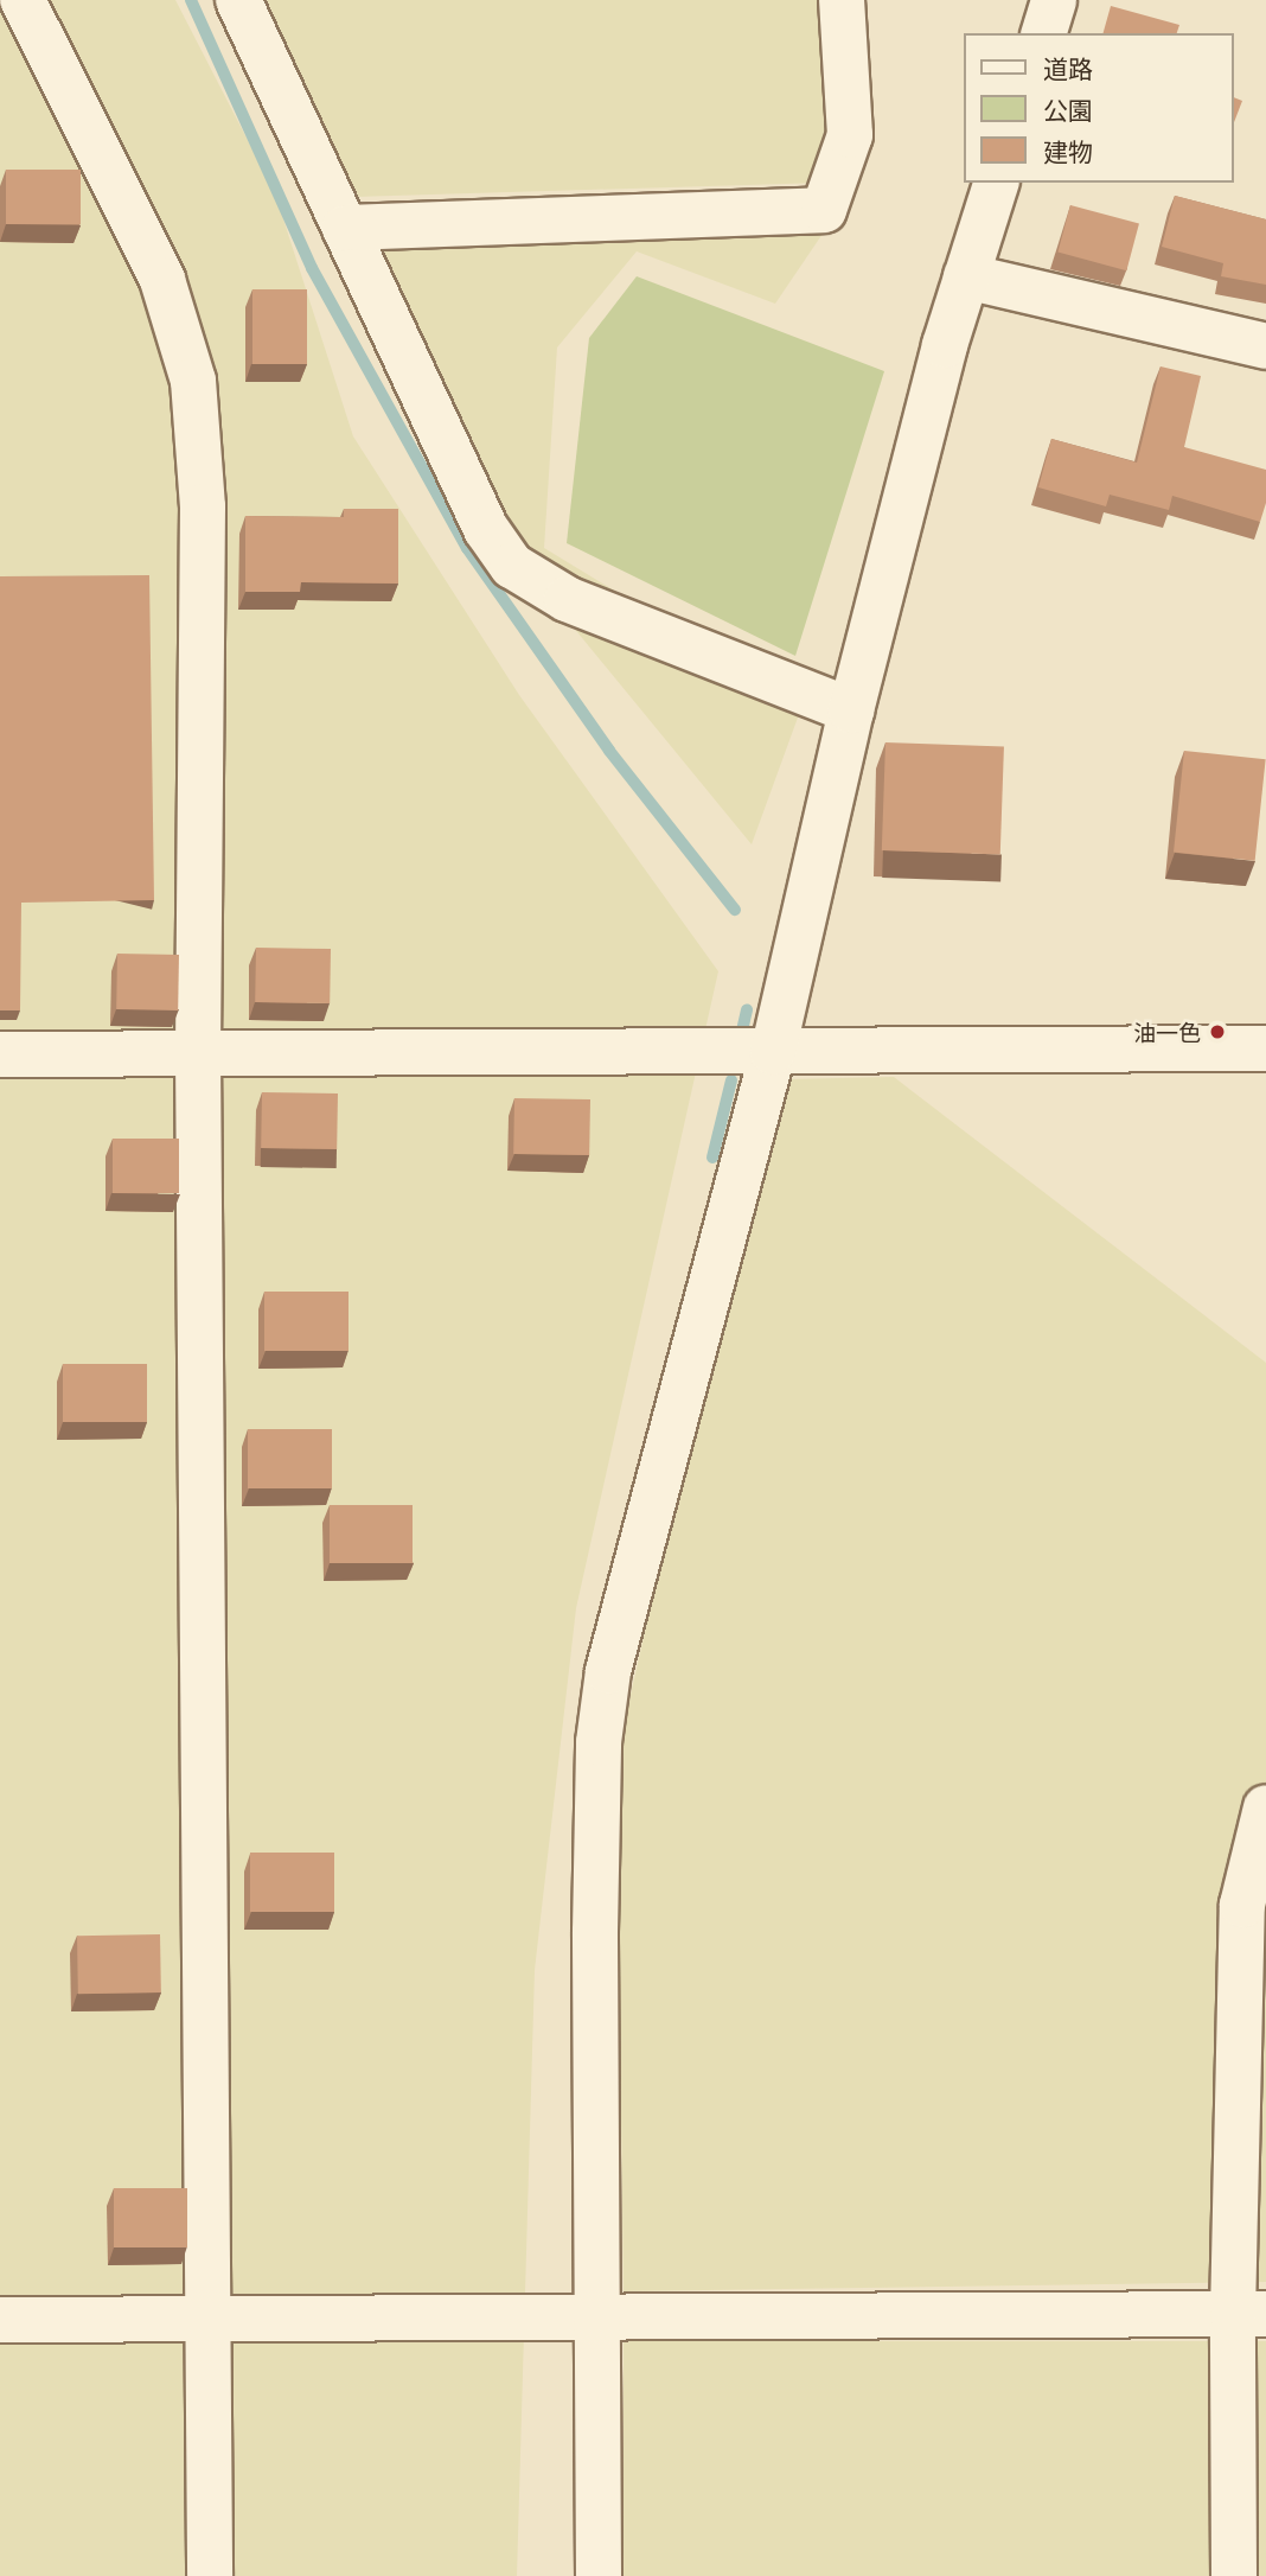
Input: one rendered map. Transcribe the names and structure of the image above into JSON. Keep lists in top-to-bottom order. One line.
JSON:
{"places":["油一色"],"legend":["道路","公園","建物"]}
